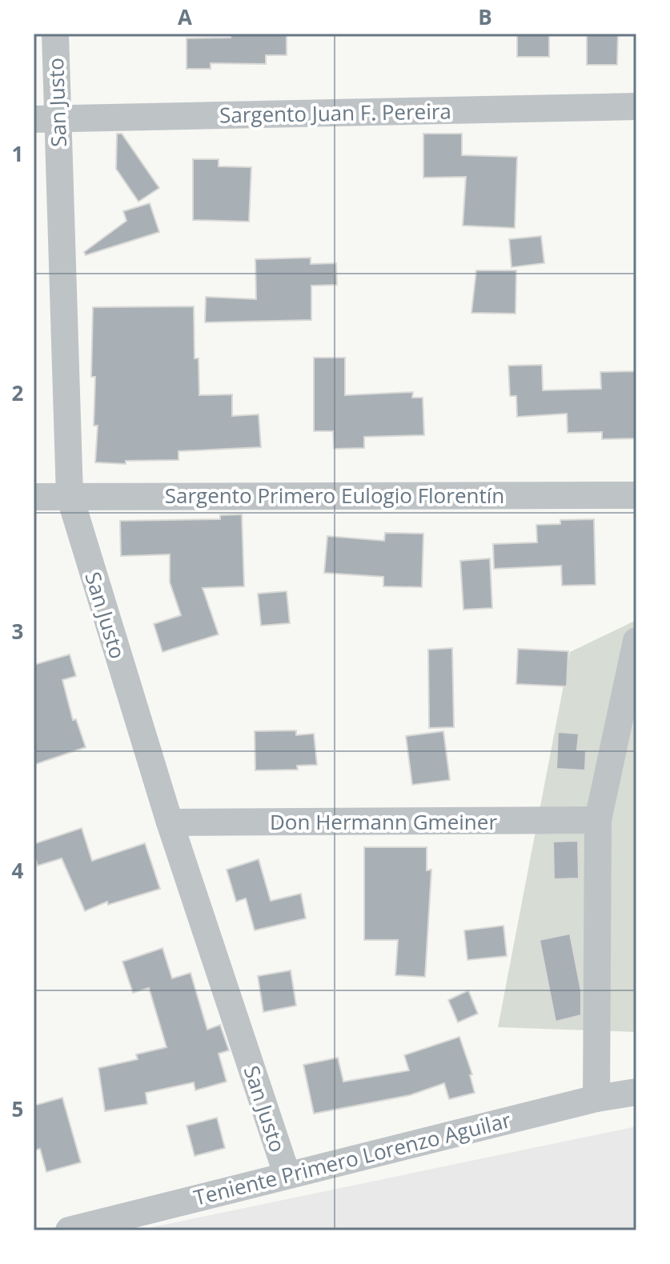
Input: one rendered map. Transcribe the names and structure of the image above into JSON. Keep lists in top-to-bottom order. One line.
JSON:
{"streets":{"street":["San Justo","Sargento Juan F. Pereira","Sargento Primero Eulogio Florentín","Don Hermann Gmeiner","Teniente Primero Lorenzo Aguilar"]},"crossings":[["San Justo","Sargento Juan F. Pereira"],["San Justo","Sargento Primero Eulogio Florentín"],["San Justo","Don Hermann Gmeiner"],["San Justo","Teniente Primero Lorenzo Aguilar"]],"grid":{"columns":["A","B"],"rows":["1","2","3","4","5"]}}
